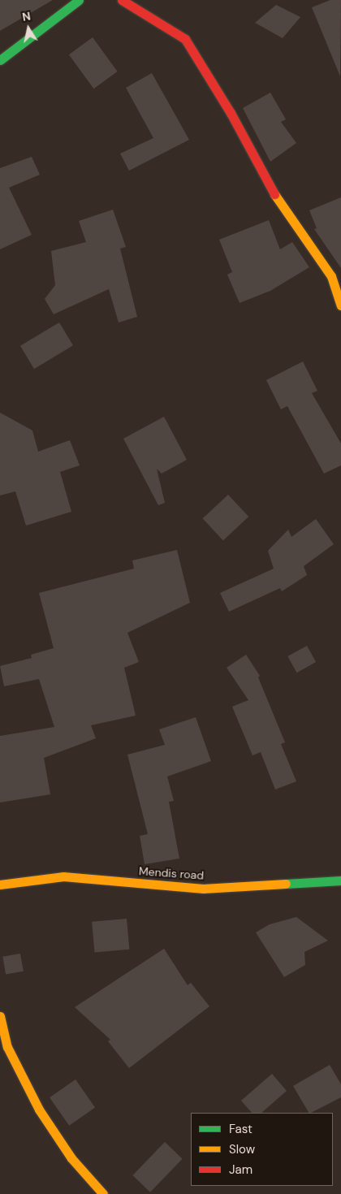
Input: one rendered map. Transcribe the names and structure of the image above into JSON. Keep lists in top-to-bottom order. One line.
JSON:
{"streets":{"street":["Mendis road"]},"legend":["Fast","Slow","Jam"],"north":"top"}
